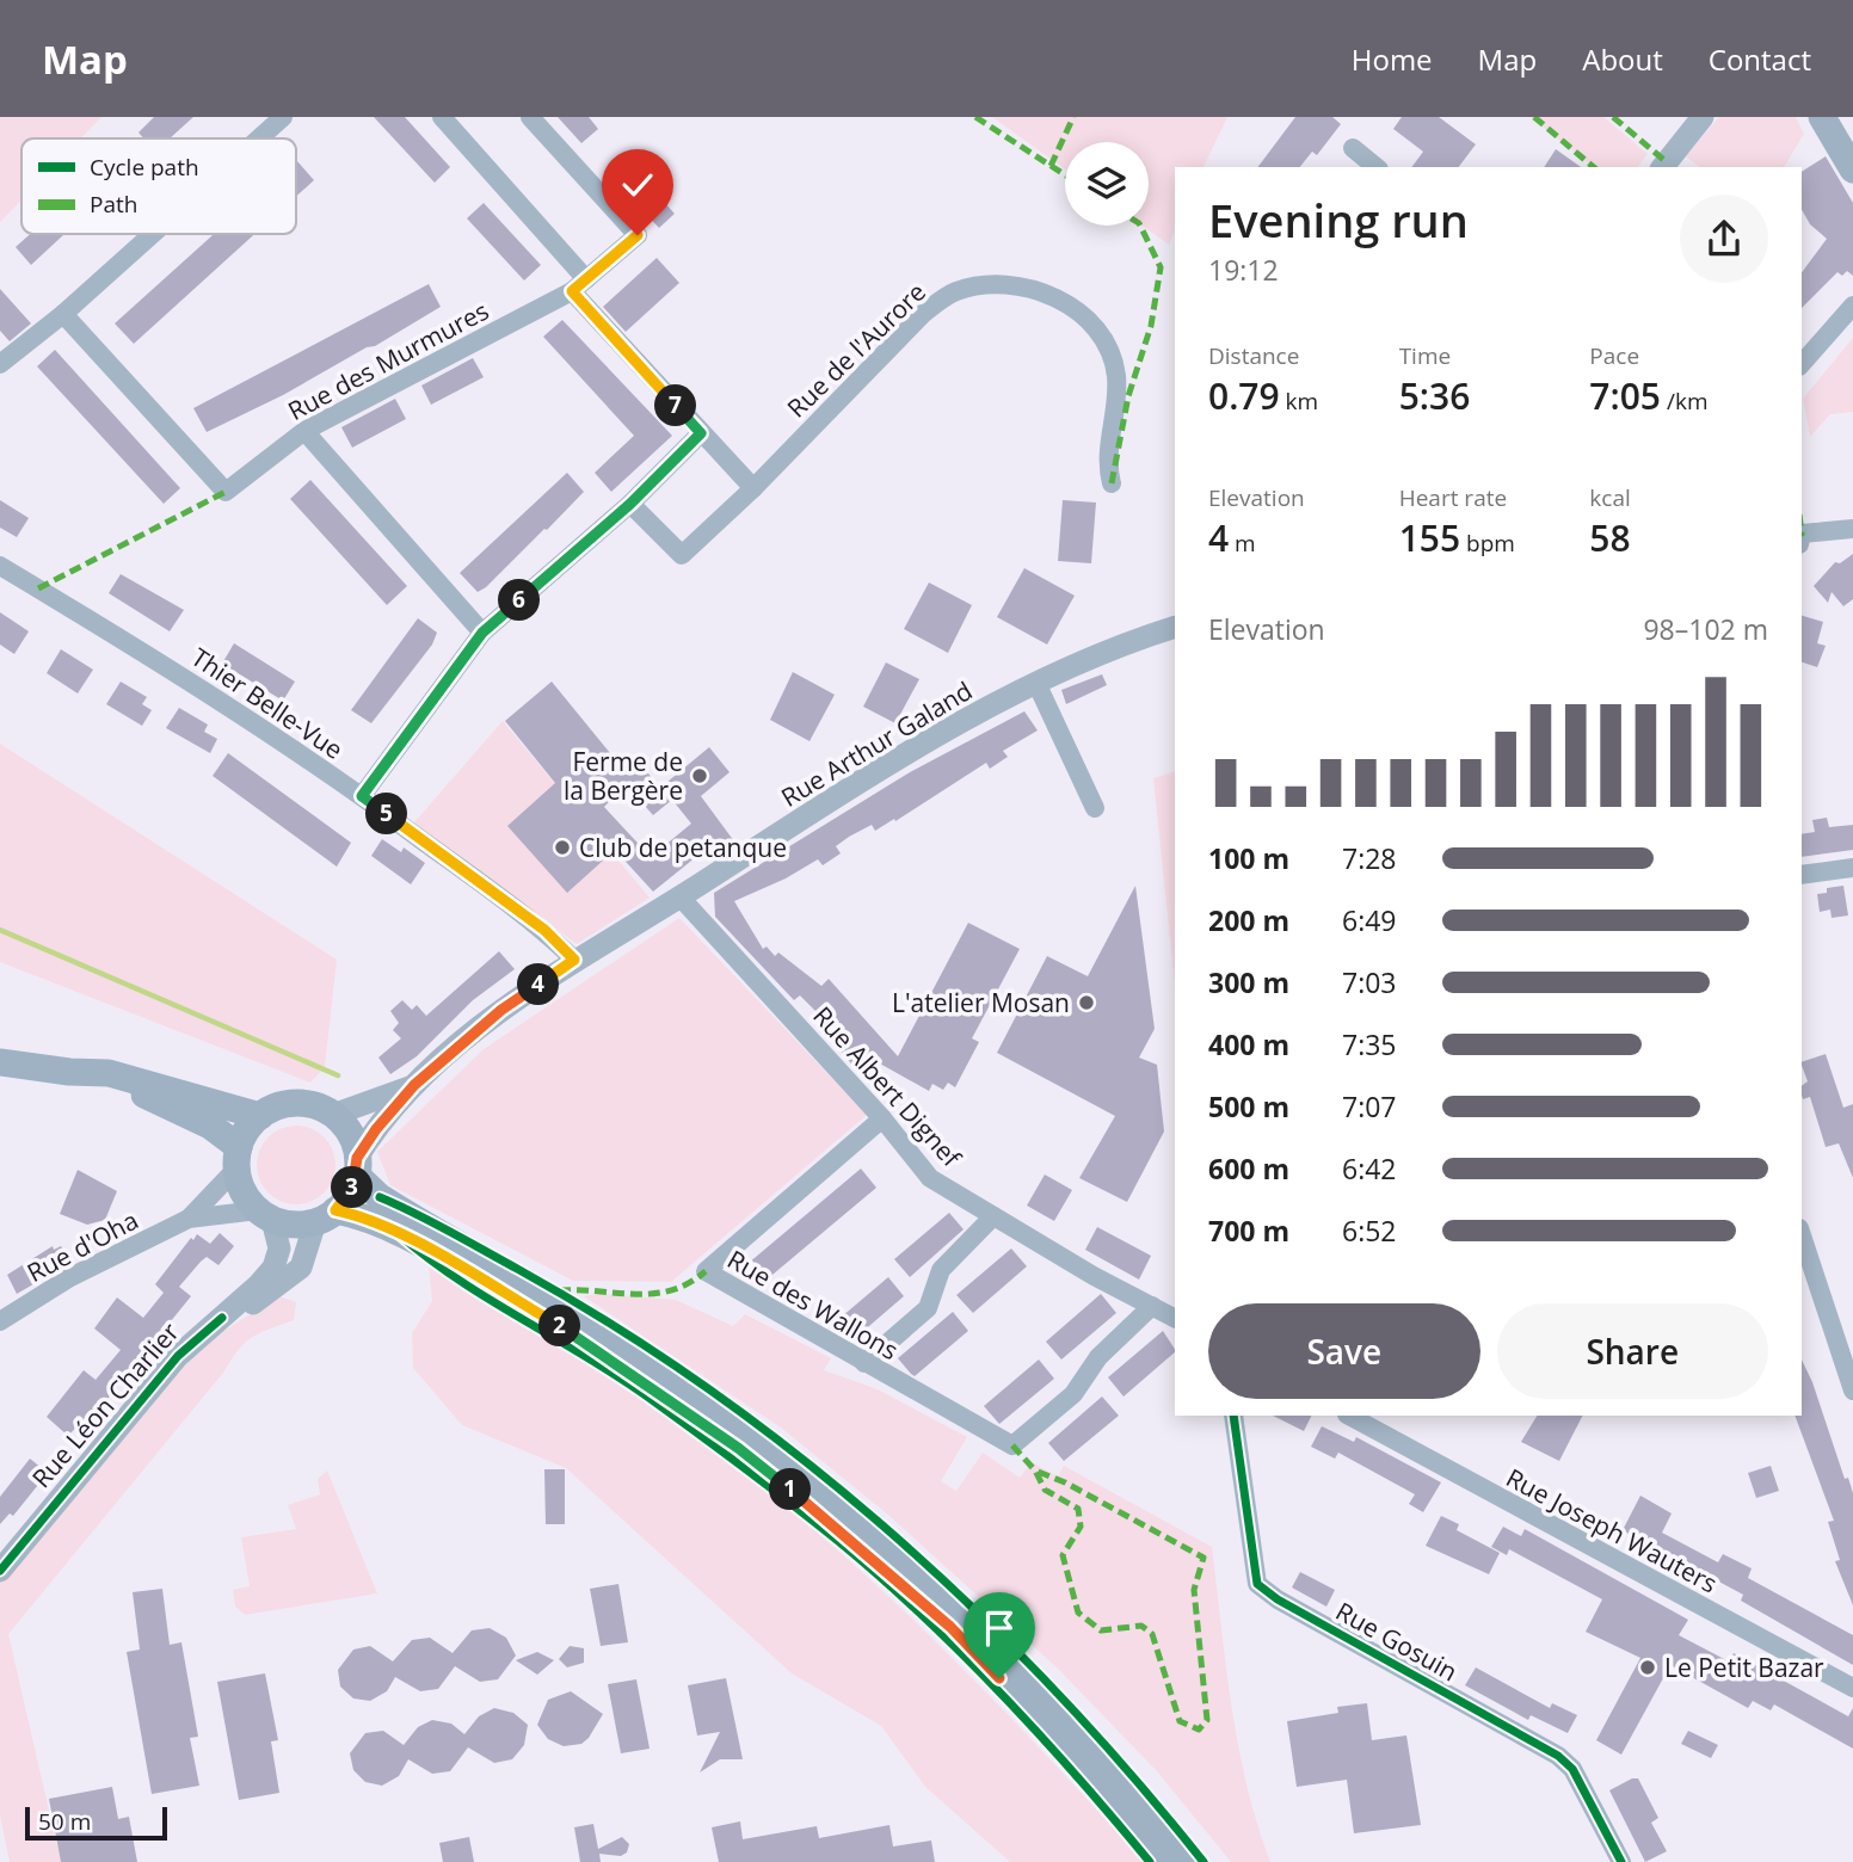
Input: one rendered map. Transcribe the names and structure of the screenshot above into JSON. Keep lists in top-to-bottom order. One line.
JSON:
{"streets":{"street":["Rue de l'Aurore","Rue des Murmures","Thier Belle-Vue","Rue Arthur Galand","Rue Albert Dignef","Rue d'Oha","Rue des Wallons","Rue Léon Charlier","Rue Joseph Wauters","Rue Gosuin"]},"crossings":[["Thier Belle-Vue","Rue Arthur Galand"],["Rue Arthur Galand","Rue Albert Dignef"],["Rue Albert Dignef","Rue des Wallons"],["Rue d'Oha","Rue Léon Charlier"]],"places":["Ferme de la Bergère","Club de petanque","L'atelier Mosan","Le Petit Bazar"],"legend":["Cycle path","Path"],"scale_bar":"50 m","page":{"header":"Map","nav":["Home","Map","About","Contact"],"heading":["Evening run","19:12"],"stats":[["Distance","0.79 km"],["Time","5:36"],["Pace","7:05 /km"],["Elevation","4 m"],["Heart rate","155 bpm"],["kcal","58"]],"pins":["7","6","5","4","3","2","1"],"chart":["Elevation","98–102 m"],"list":[{"name":"100 m","note":"7:28"},{"name":"200 m","note":"6:49"},{"name":"300 m","note":"7:03"},{"name":"400 m","note":"7:35"},{"name":"500 m","note":"7:07"},{"name":"600 m","note":"6:42"},{"name":"700 m","note":"6:52"}],"buttons":["Save","Share"],"scale":"50 m"}}
